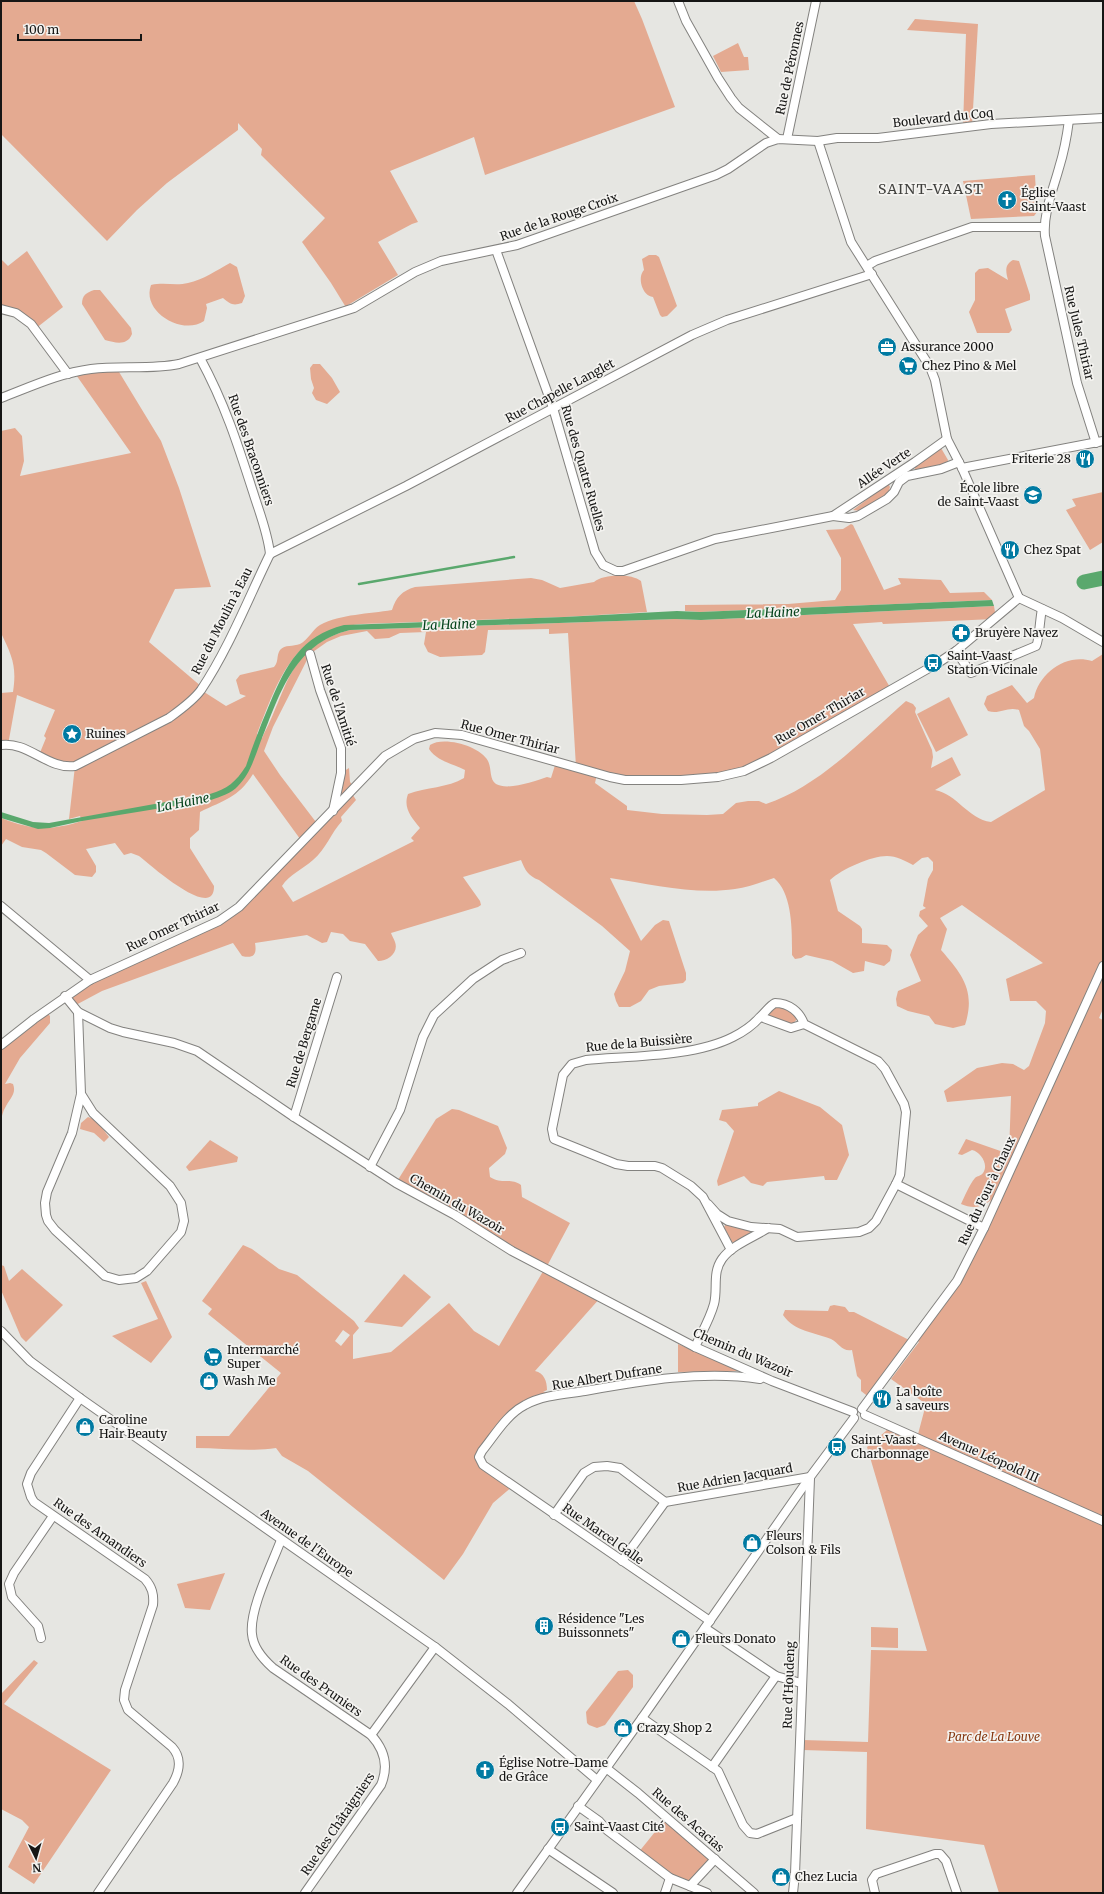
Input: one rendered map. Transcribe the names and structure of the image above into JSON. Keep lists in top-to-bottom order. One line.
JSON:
{"streets":{"street":["Rue de Péronnes","Boulevard du Coq","Rue de la Rouge Croix","Rue Jules Thiriar","Rue Chapelle Langlet","Rue des Braconniers","Rue des Quatre Ruelles","Allée Verte","Rue du Moulin à Eau","Rue de l'Amitié","Rue Omer Thiriar","Rue de Bergame","Rue de la Buissière","Rue du Four à Chaux","Chemin du Wazoir","Rue Albert Dufrane","Avenue Léopold III","Rue Adrien Jacquard","Rue des Amandiers","Rue Marcel Galle","Avenue de l'Europe","Rue d'Houdeng","Rue des Pruniers","Rue des Acacias","Rue des Châtaigniers"]},"crossings":[["Rue de Péronnes","Boulevard du Coq"],["Rue de Péronnes","Rue de la Rouge Croix"],["Boulevard du Coq","Rue de la Rouge Croix"],["Boulevard du Coq","Rue Jules Thiriar"],["Rue de la Rouge Croix","Rue des Braconniers"],["Rue de la Rouge Croix","Rue des Quatre Ruelles"],["Rue Jules Thiriar","Allée Verte"],["Rue Chapelle Langlet","Rue des Braconniers"],["Rue Chapelle Langlet","Rue des Quatre Ruelles"],["Rue Chapelle Langlet","Rue du Moulin à Eau"],["Rue des Braconniers","Rue du Moulin à Eau"],["Rue des Quatre Ruelles","Allée Verte"],["Rue de l'Amitié","Rue Omer Thiriar"],["Rue Omer Thiriar","Chemin du Wazoir"],["Rue de Bergame","Chemin du Wazoir"],["Rue du Four à Chaux","Avenue Léopold III"],["Chemin du Wazoir","Rue Albert Dufrane"],["Rue Albert Dufrane","Rue Marcel Galle"],["Rue Adrien Jacquard","Rue d'Houdeng"],["Rue des Amandiers","Avenue de l'Europe"],["Rue Marcel Galle","Rue d'Houdeng"],["Avenue de l'Europe","Rue des Pruniers"],["Rue des Pruniers","Rue des Châtaigniers"]],"districts":["SAINT-VAAST"],"water":["La Haine"],"parks":["Parc de La Louve"],"places":{"church":["Église Saint-Vaast","Église Notre-Dame de Grâce"],"office":["Assurance 2000"],"supermarket":["Chez Pino & Mel","Intermarché Super"],"restaurant":["Friterie 28","Chez Spat","La boîte à saveurs"],"school or university":["École libre de Saint-Vaast"],"pharmacy":["Bruyère Navez"],"bus stop":["Saint-Vaast Station Vicinale","Saint-Vaast Charbonnage","Saint-Vaast Cité"],"place":["Ruines"],"shop":["Wash Me","Caroline Hair Beauty","Fleurs Colson & Fils","Fleurs Donato","Crazy Shop 2","Chez Lucia"],"building":["Résidence \"Les Buissonnets\""]},"scale_bar":"100 m","north":"bottom"}
